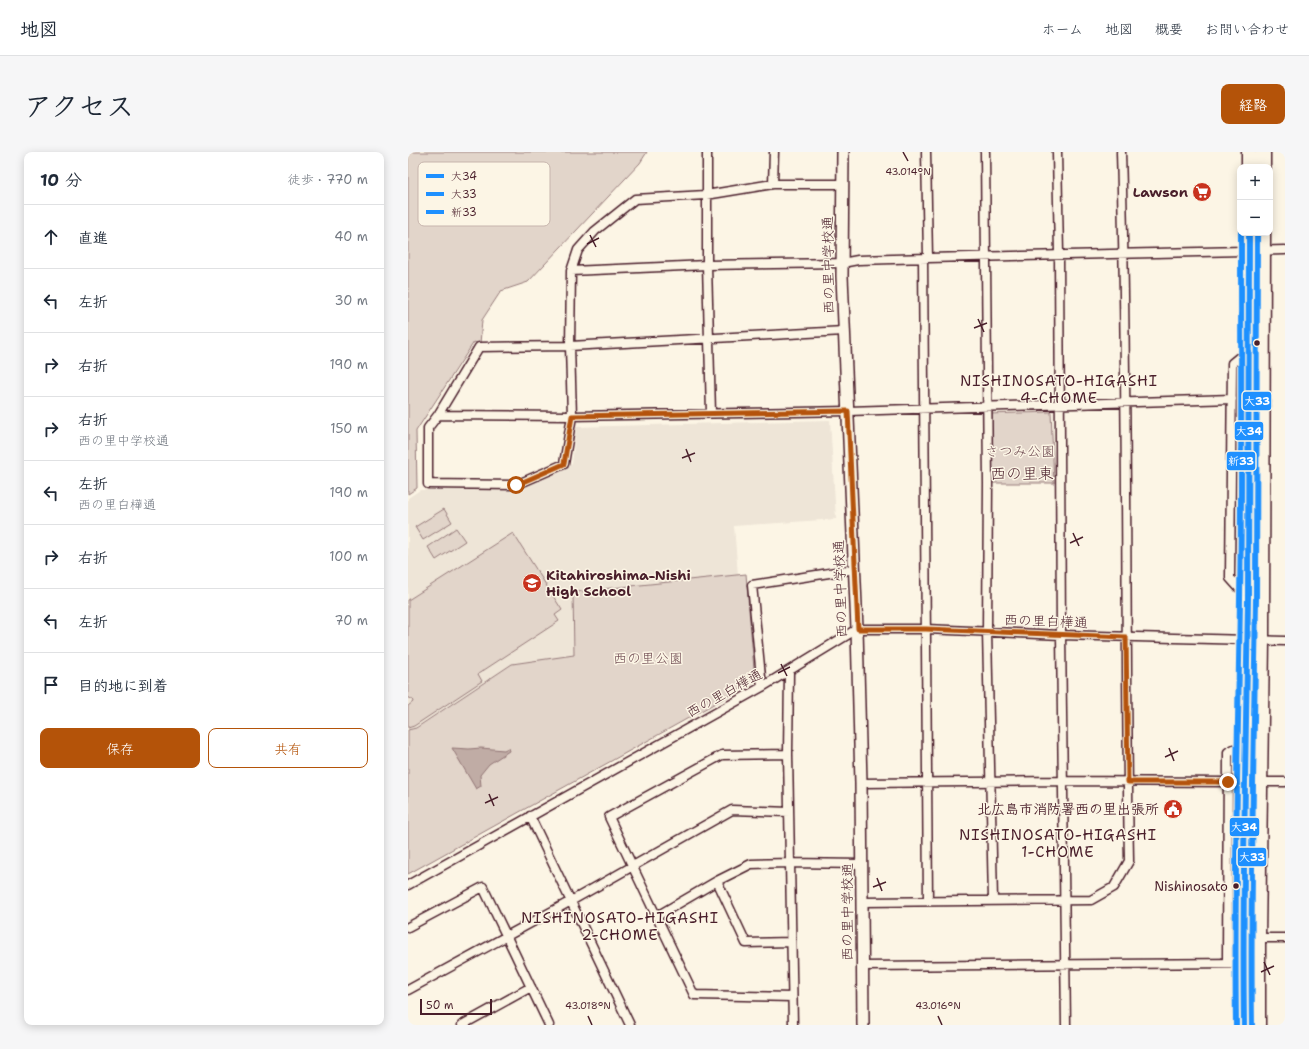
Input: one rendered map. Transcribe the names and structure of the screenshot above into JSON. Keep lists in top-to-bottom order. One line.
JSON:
{"streets":{"street":["西の里中学校通","西の里白樺通"]},"crossings":[["西の里中学校通","西の里白樺通"]],"districts":["NISHINOSATO-HIGASHI 4-CHOME","西の里東","NISHINOSATO-HIGASHI 1-CHOME","NISHINOSATO-HIGASHI 2-CHOME"],"parks":["さつみ公園","西の里公園"],"places":{"supermarket":["Lawson"],"school or university":["Kitahiroshima-Nishi High School"],"public building":["北広島市消防署西の里出張所"],"other":["Nishinosato"]},"lines":["transit line 大34","transit line 大33","transit line 新33"],"legend":["大34","大33","新33"],"scale_bar":"50 m","page":{"header":"地図","nav":["ホーム","地図","概要","お問い合わせ"],"title":"アクセス","buttons":["経路",["保存","共有"]],"heading":["10 分","徒歩 · 770 m"],"map_buttons":["+","−"],"list":[["直進","40 m"],["左折","30 m"],["右折","190 m"],["右折","西の里中学校通","150 m"],["左折","西の里白樺通","190 m"],["右折","100 m"],["左折","70 m"],"目的地に到着"],"scale":"50 m"},"coordinates":["43.014°N","43.018°N","43.016°N"]}
